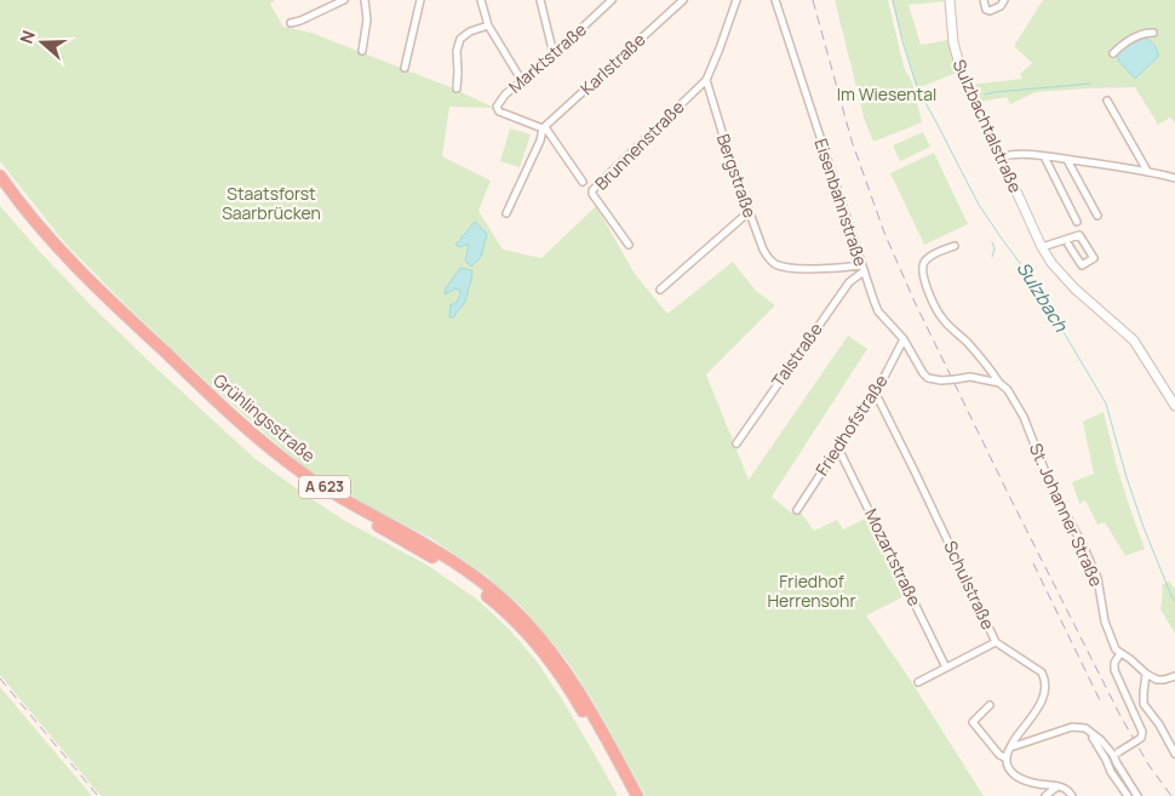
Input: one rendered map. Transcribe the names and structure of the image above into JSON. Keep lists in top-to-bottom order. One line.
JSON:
{"streets":{"highway":["Grühlingsstraße","A 623"],"main road":["Sulzbachtalstraße"],"street":["Marktstraße","Karlstraße","Brunnenstraße","Bergstraße","Eisenbahnstraße","Talstraße","Friedhofstraße","St. Johanner Straße","Mozartstraße","Schulstraße"]},"crossings":[["Marktstraße","Karlstraße"],["Brunnenstraße","Bergstraße"],["Bergstraße","Eisenbahnstraße"],["Bergstraße","Talstraße"],["Eisenbahnstraße","Talstraße"],["Eisenbahnstraße","Friedhofstraße"],["Eisenbahnstraße","St. Johanner Straße"],["Friedhofstraße","Mozartstraße"],["Friedhofstraße","Schulstraße"]],"water":["Sulzbach"],"parks":["Im Wiesental","Staatsforst Saarbrücken","Friedhof Herrensohr"],"north":"left"}
